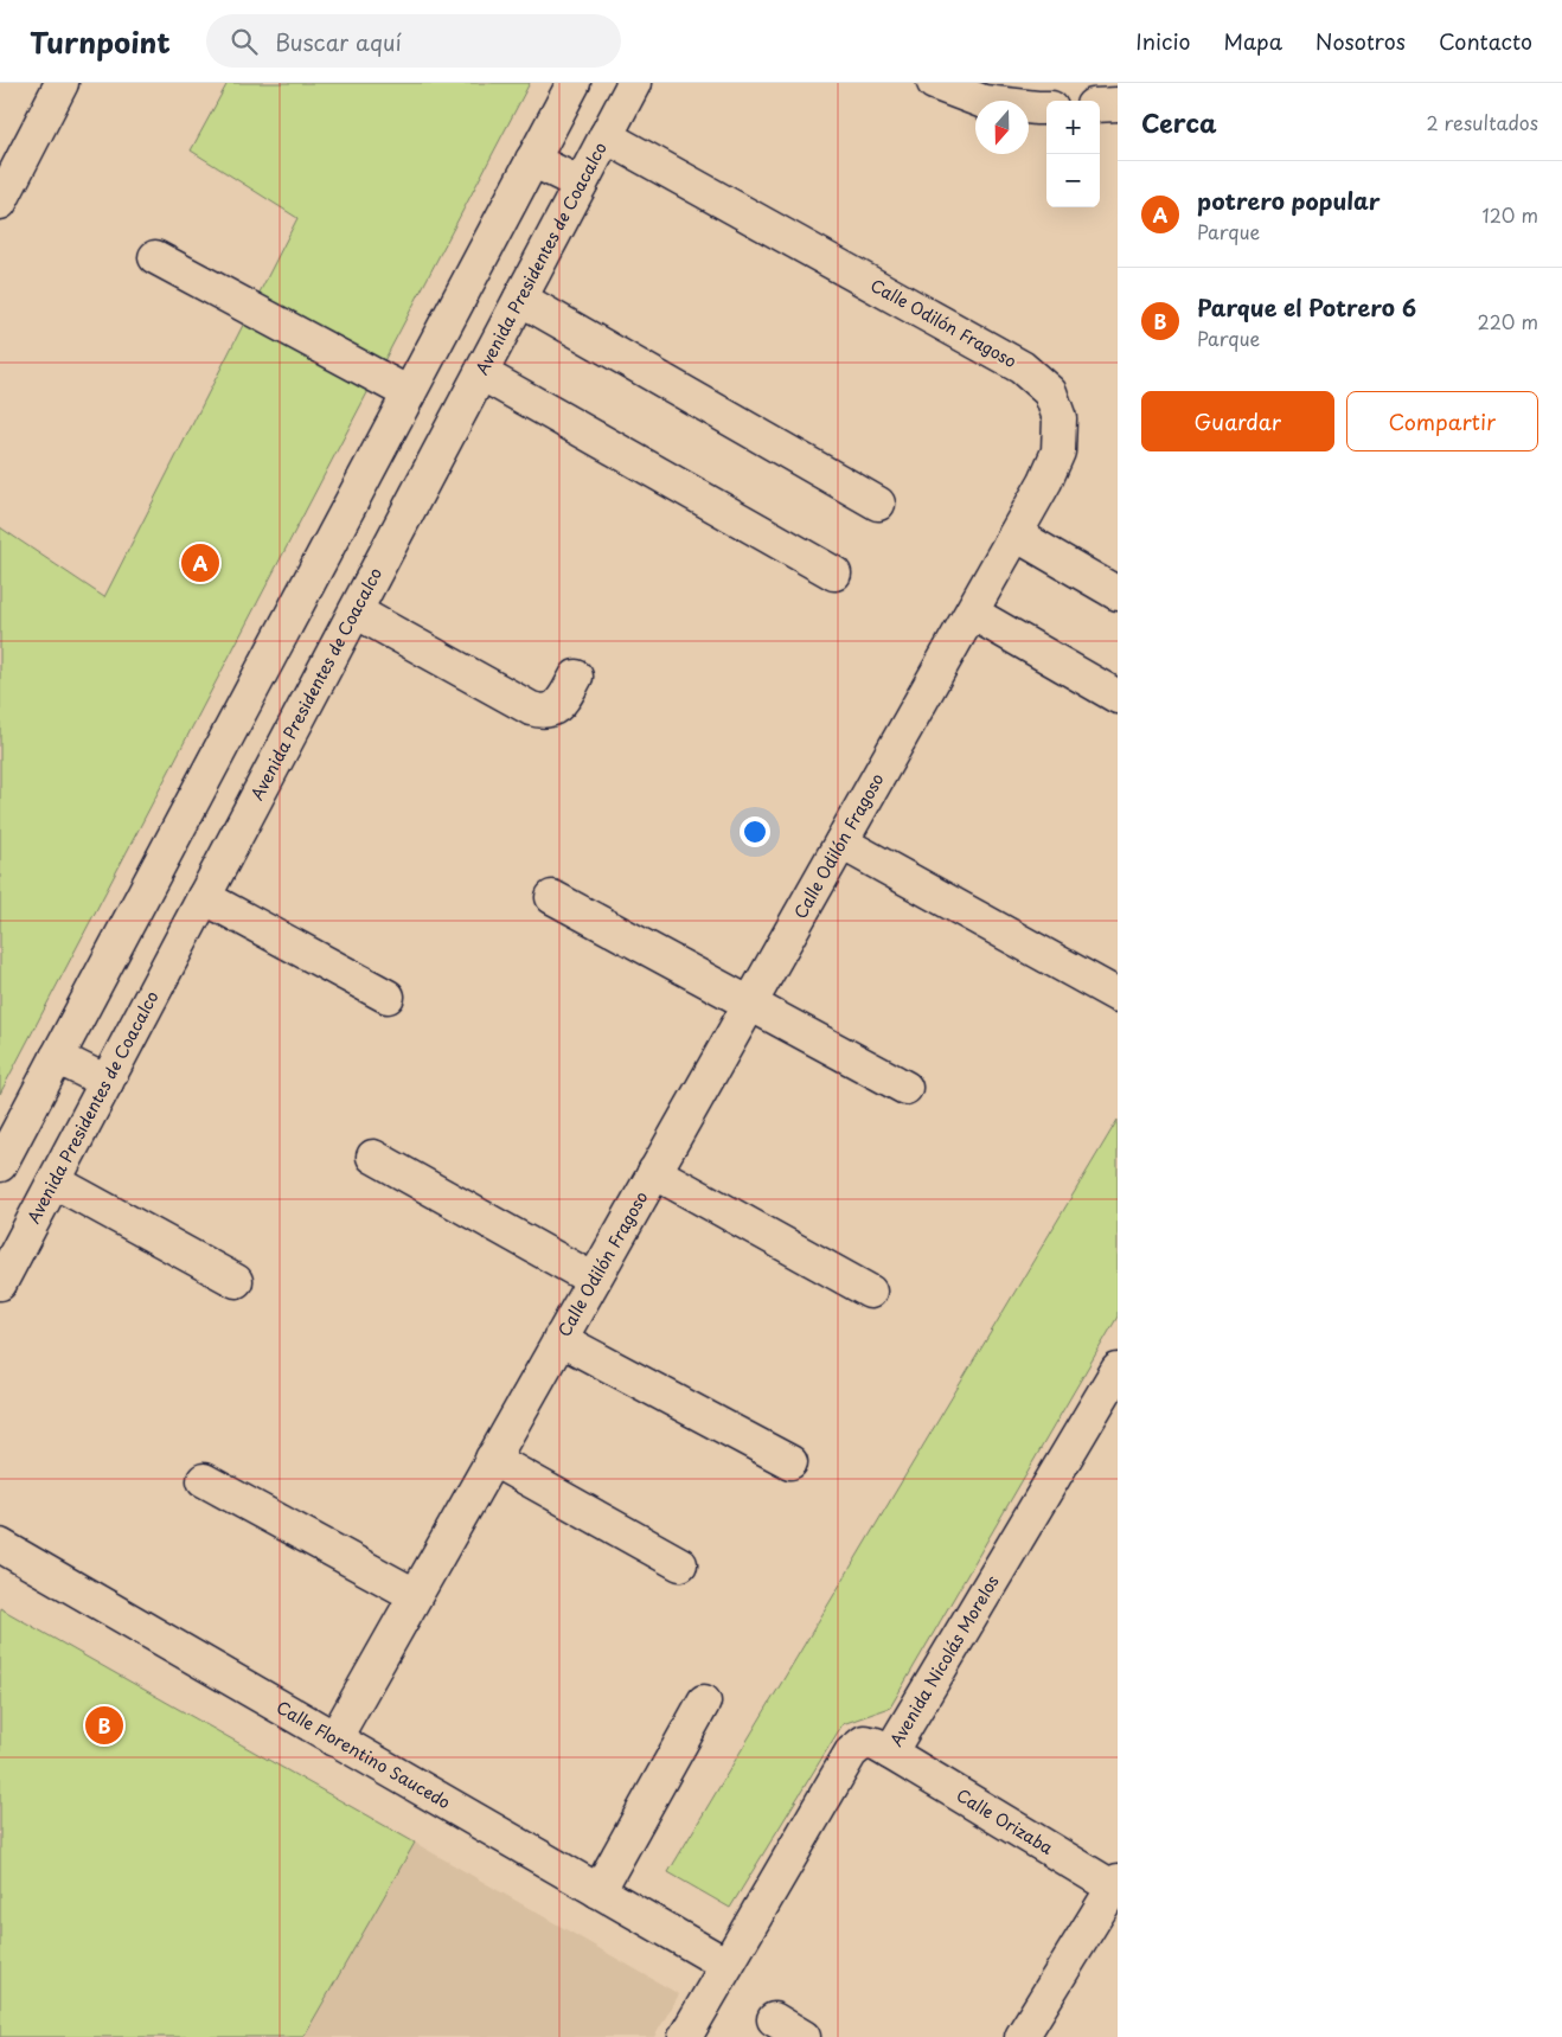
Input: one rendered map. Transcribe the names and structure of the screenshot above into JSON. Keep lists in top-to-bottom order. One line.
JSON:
{"streets":{"street":["Avenida Presidentes de Coacalco","Calle Odilón Fragoso","Avenida Nicolás Morelos","Calle Florentino Saucedo","Calle Orizaba"]},"crossings":[["Avenida Presidentes de Coacalco","Calle Odilón Fragoso"],["Calle Odilón Fragoso","Calle Florentino Saucedo"],["Avenida Nicolás Morelos","Calle Florentino Saucedo"],["Avenida Nicolás Morelos","Calle Orizaba"]],"north":"bottom","page":{"header":"Turnpoint","search":"Buscar aquí","nav":["Inicio","Mapa","Nosotros","Contacto"],"heading":["Cerca","2 resultados"],"map_buttons":["+","−"],"list":[{"mark":"A","name":"potrero popular","note":"Parque","value":"120 m"},{"mark":"B","name":"Parque el Potrero 6","note":"Parque","value":"220 m"}],"buttons":["Guardar","Compartir"],"pins":["A","B"]}}
